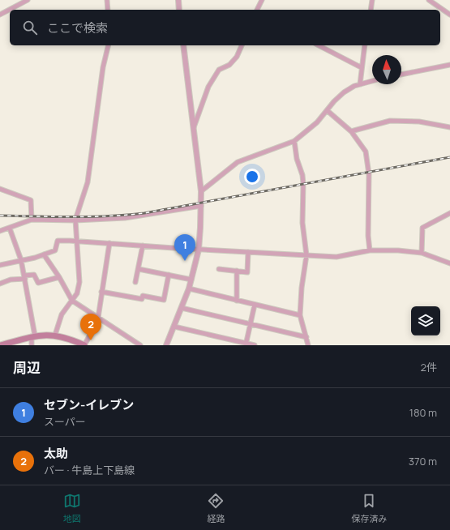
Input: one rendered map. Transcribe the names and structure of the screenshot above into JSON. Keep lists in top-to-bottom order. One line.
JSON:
{"north":"top","page":{"search":"ここで検索","pins":["1","2"],"heading":["周辺","2件"],"list":[{"mark":"1","name":"セブン-イレブン","note":"スーパー","value":"180 m"},{"mark":"2","name":"太助","note":"バー · 牛島上下島線","value":"370 m"}],"nav":["地図","経路","保存済み"]}}
